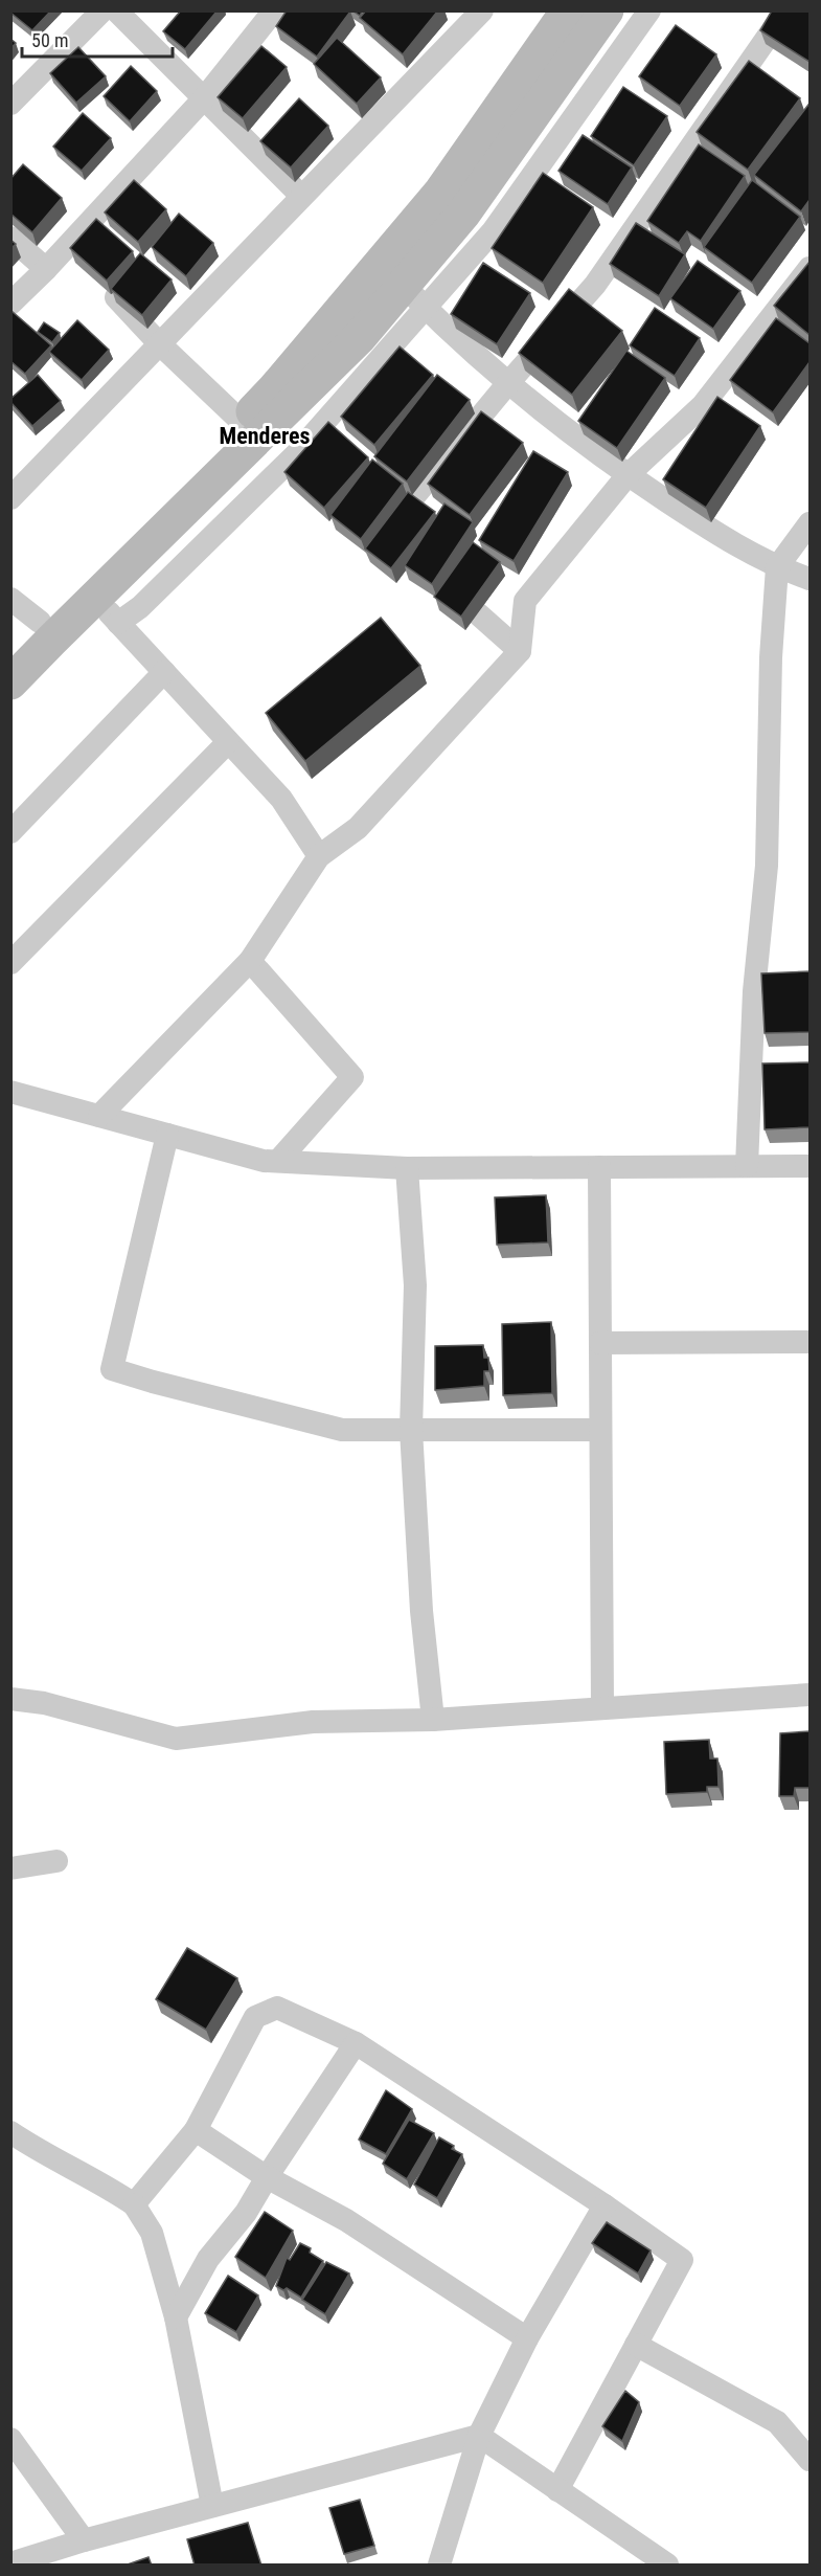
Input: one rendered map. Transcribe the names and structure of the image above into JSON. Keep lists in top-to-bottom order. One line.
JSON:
{"districts":["Menderes"],"scale_bar":"50 m"}
